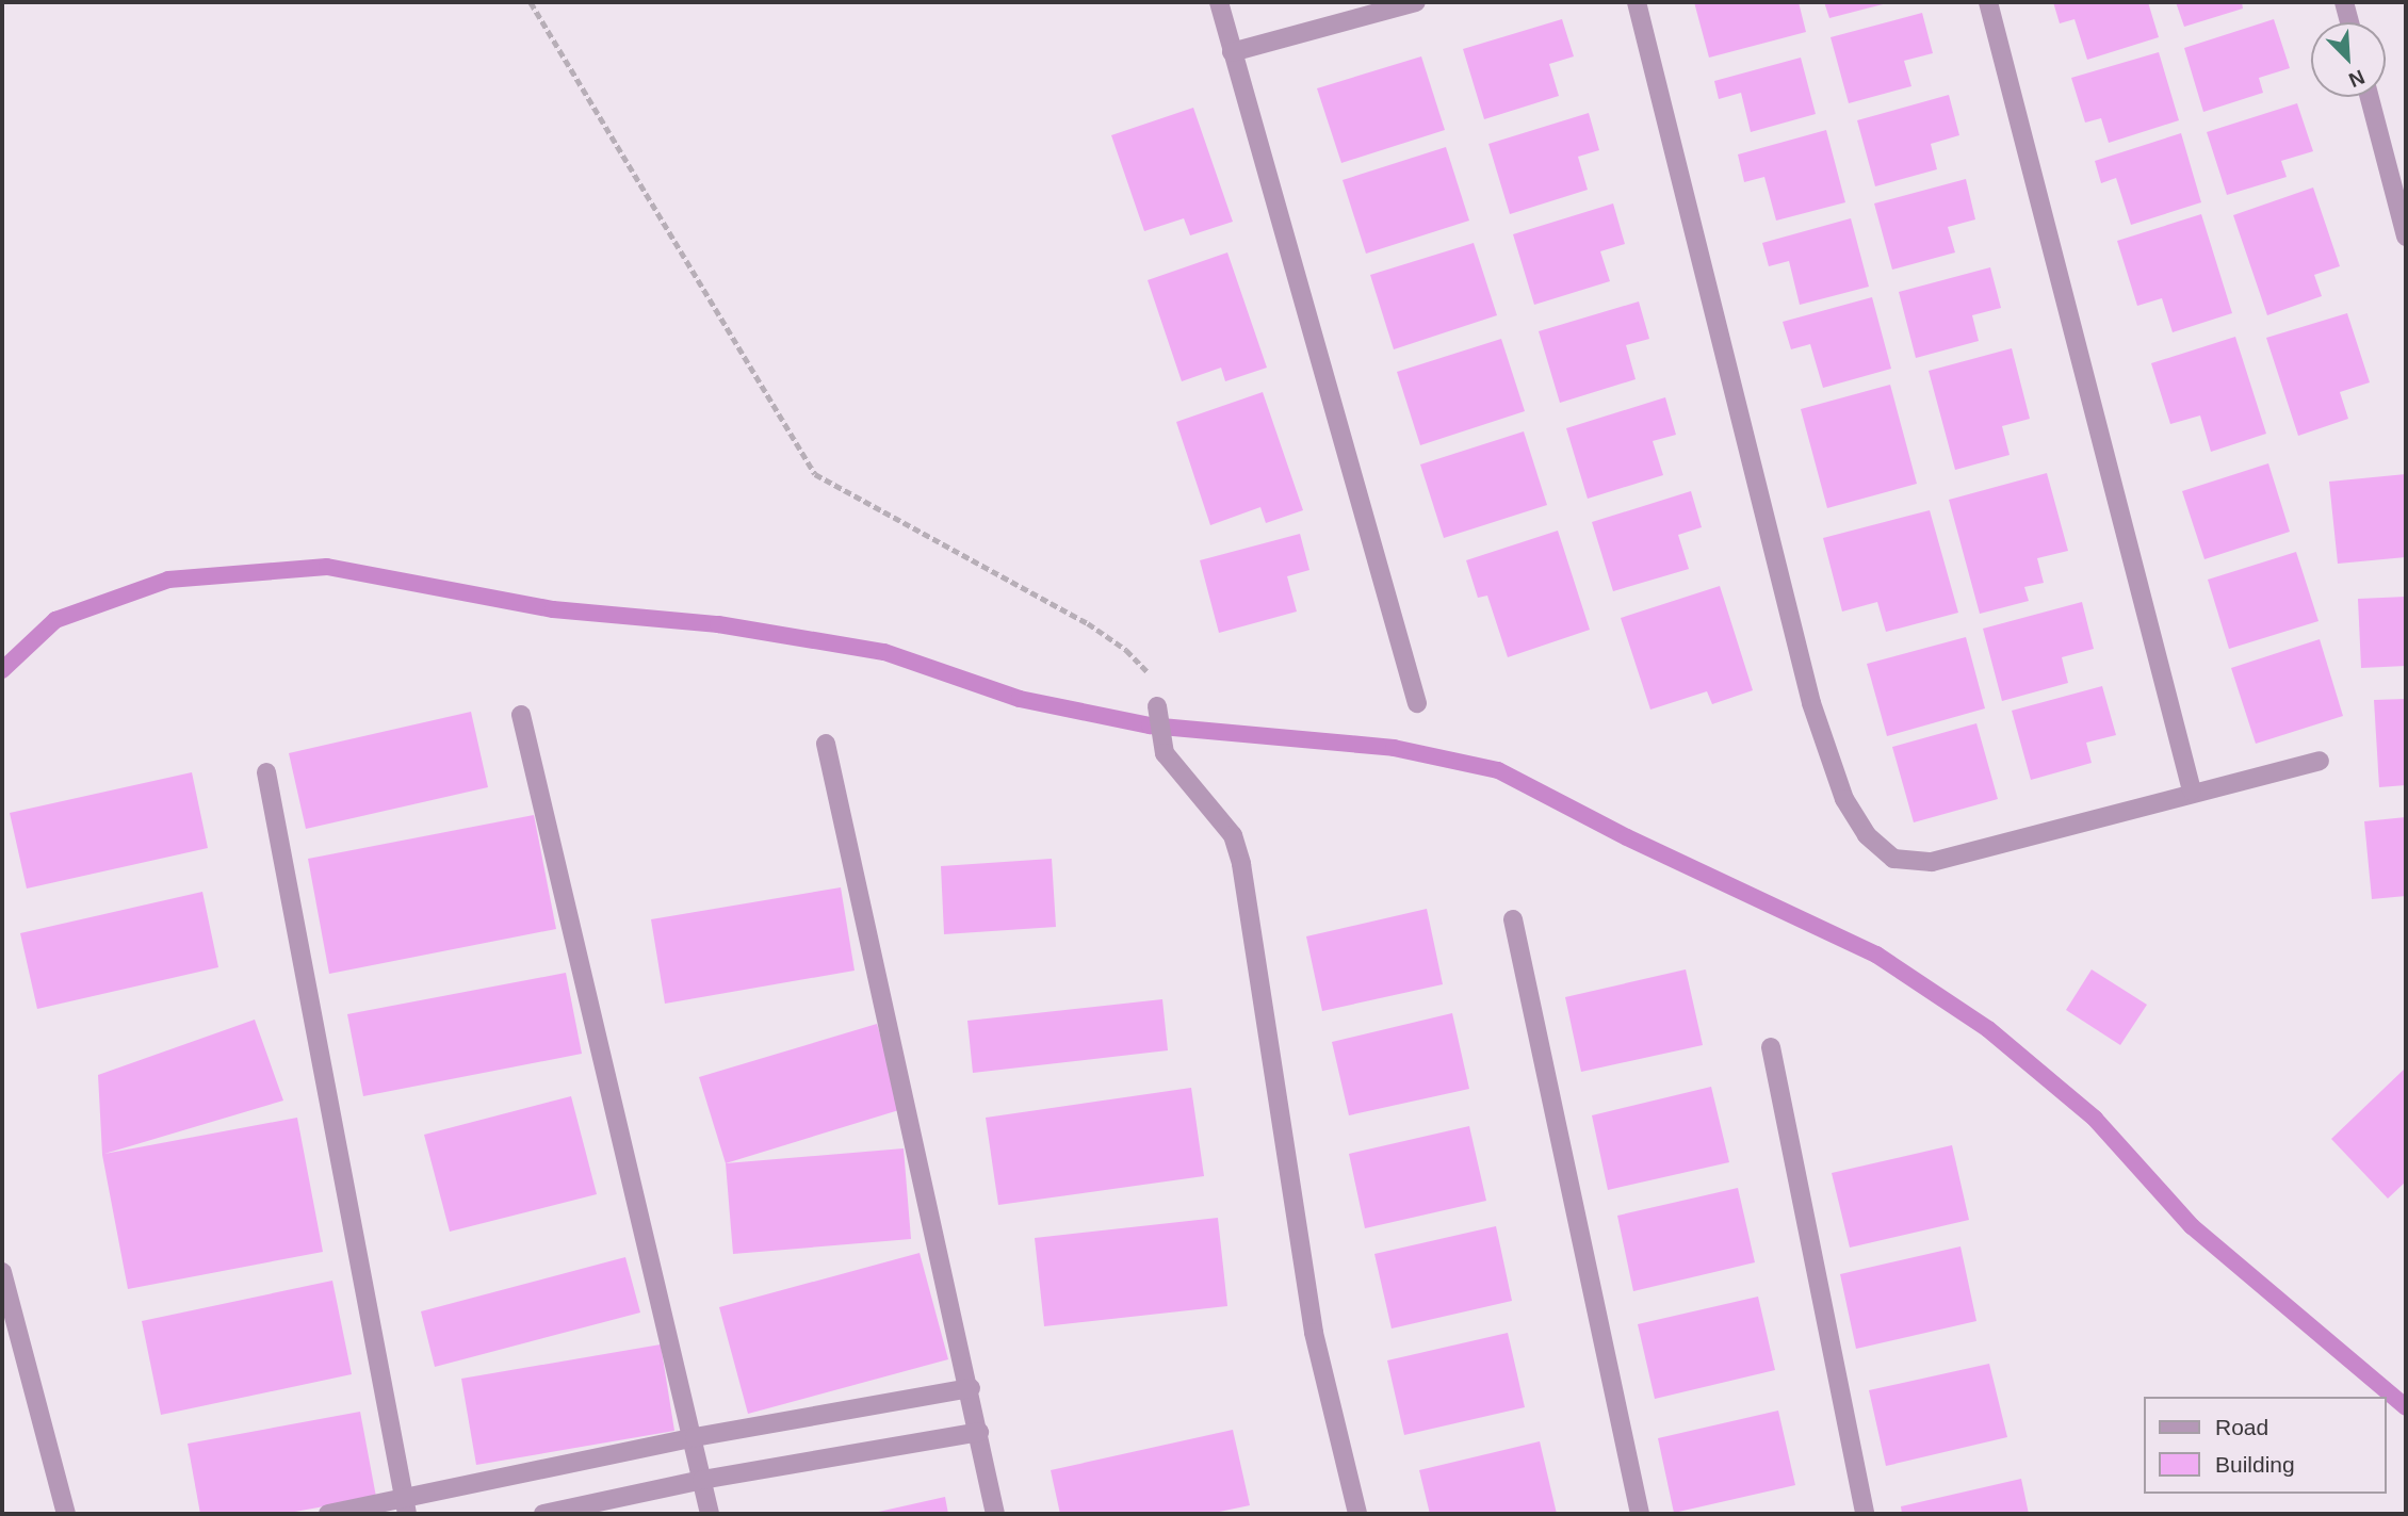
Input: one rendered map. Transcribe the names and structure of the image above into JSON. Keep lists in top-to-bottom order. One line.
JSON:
{"legend":["Road","Building"],"north":"bottom right"}
